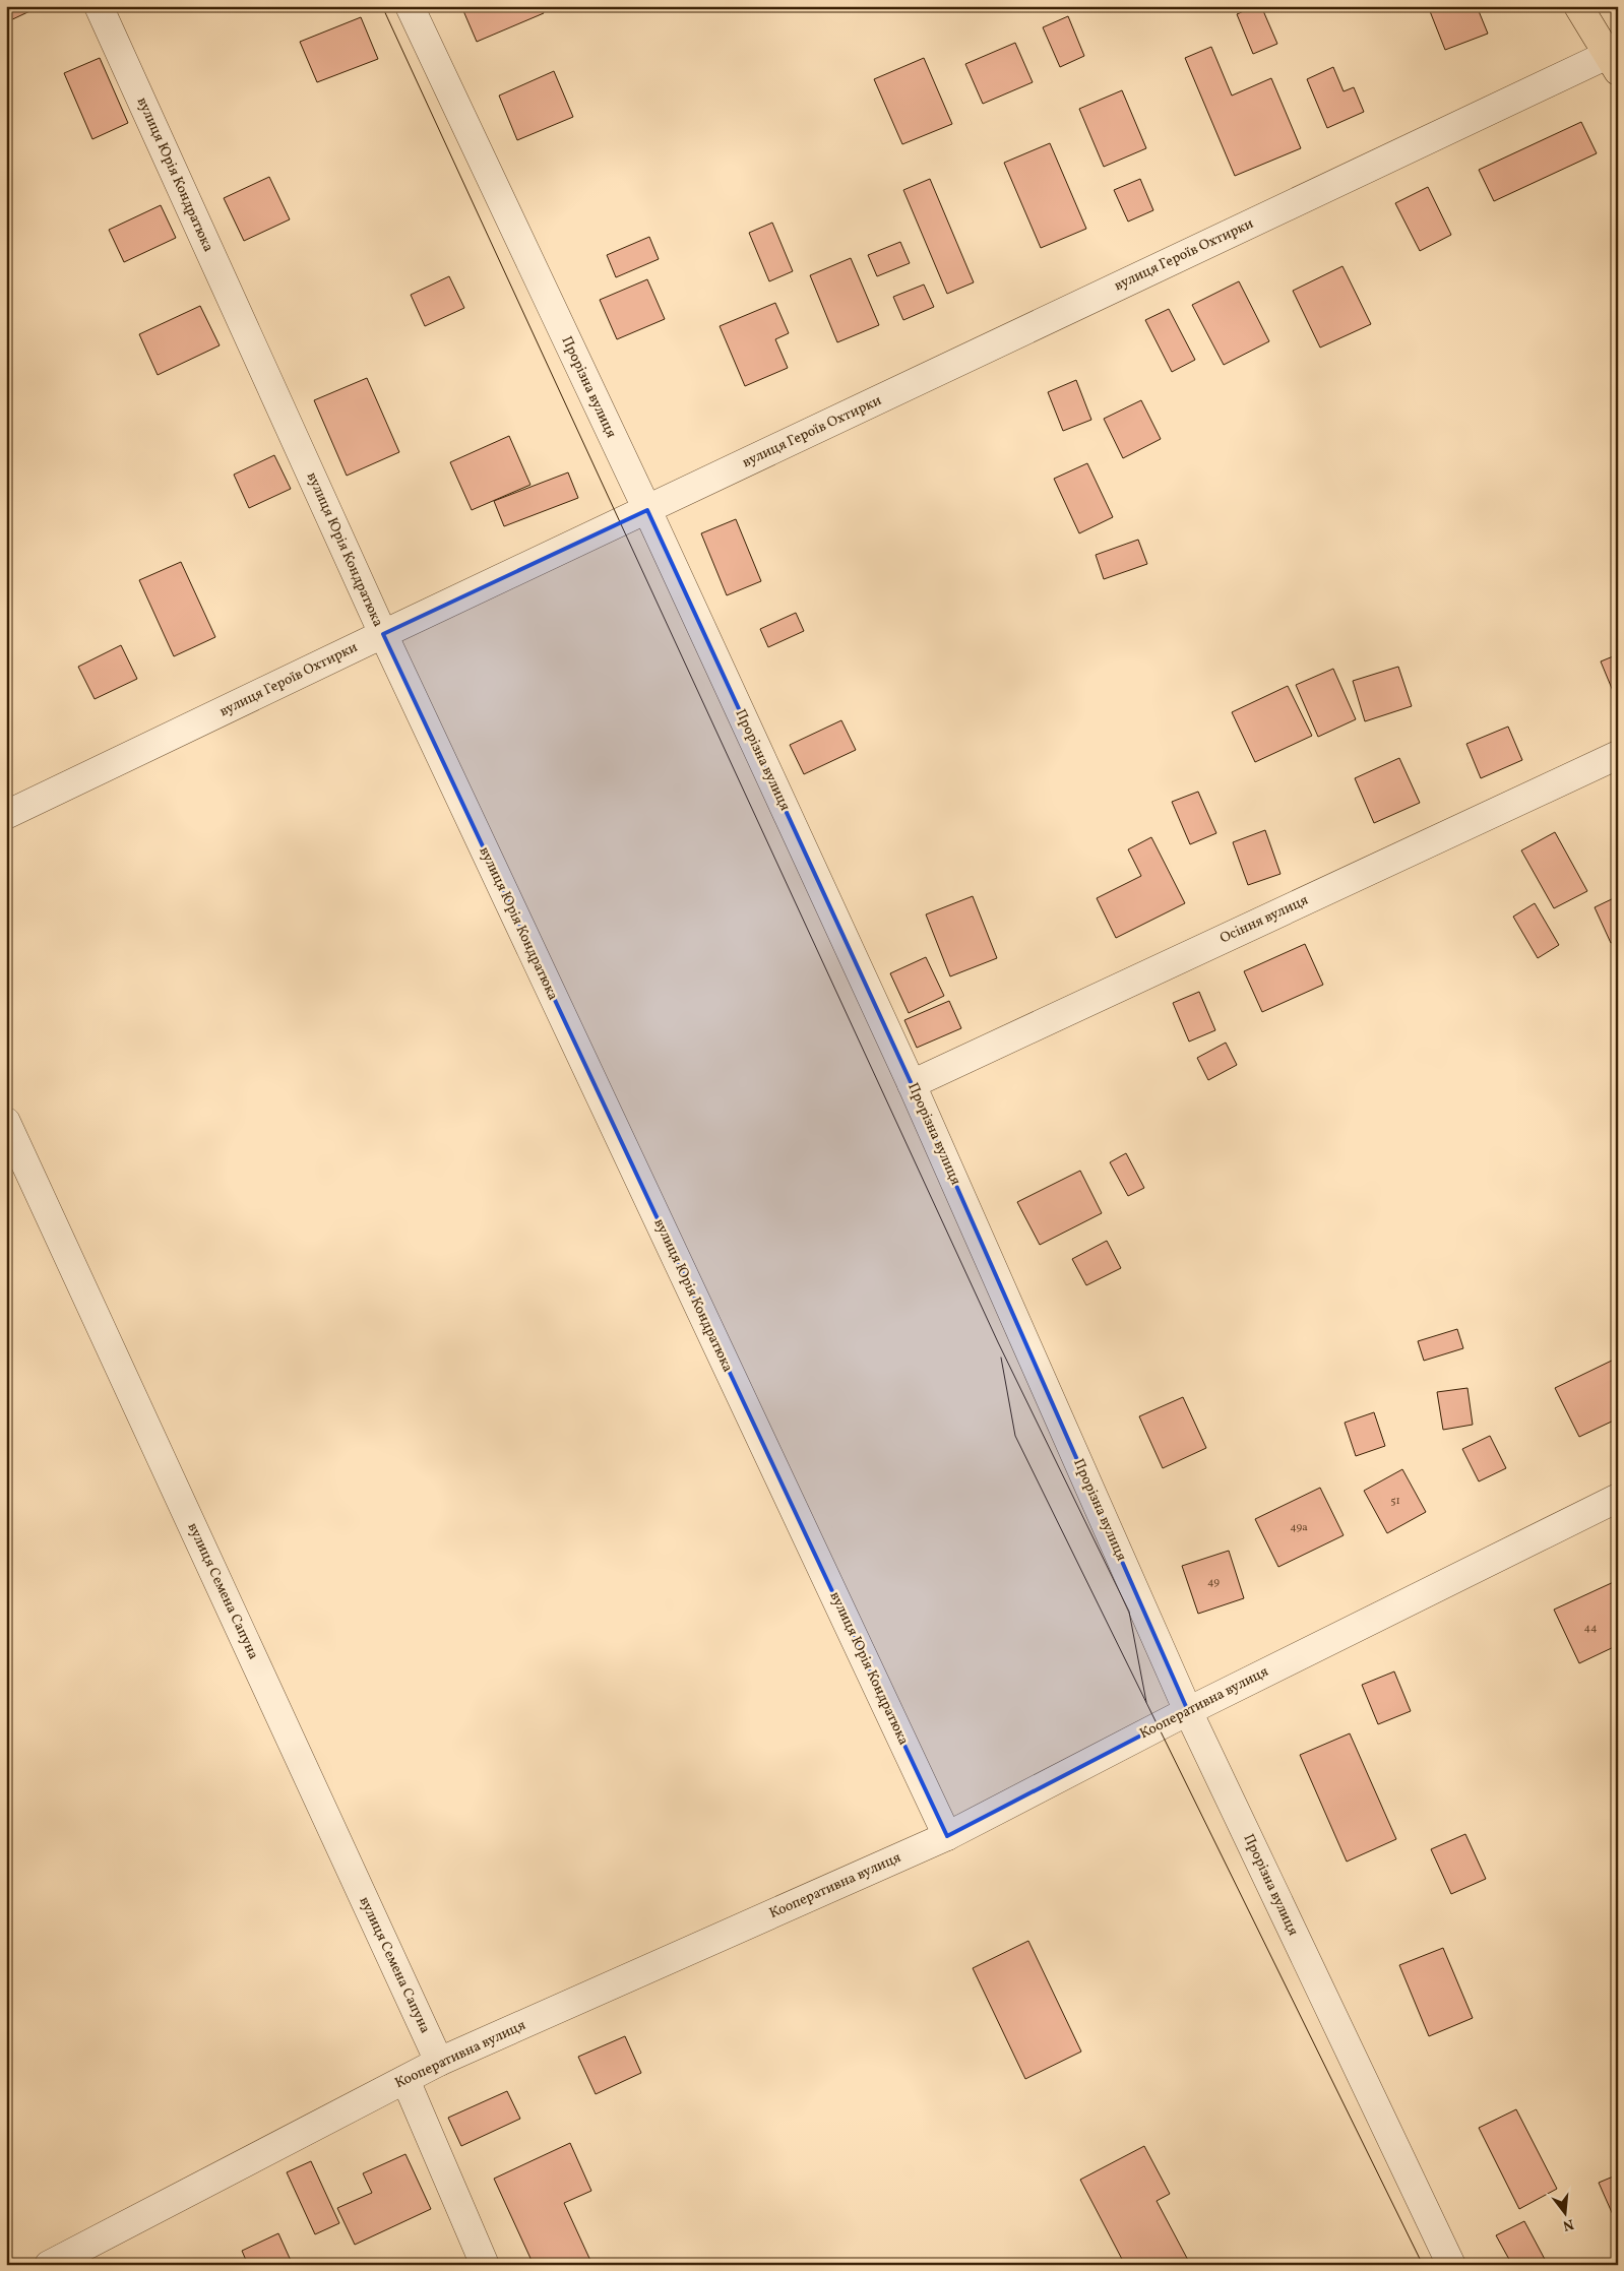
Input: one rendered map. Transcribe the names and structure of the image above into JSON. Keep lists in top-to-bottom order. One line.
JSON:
{"streets":{"street":["вулиця Юрія Кондратюка","вулиця Героїв Охтирки","Прорізна вулиця","Осіння вулиця","вулиця Семена Сапуна","Кооперативна вулиця"]},"crossings":[["вулиця Юрія Кондратюка","вулиця Героїв Охтирки"],["вулиця Юрія Кондратюка","Кооперативна вулиця"],["вулиця Героїв Охтирки","Прорізна вулиця"],["Прорізна вулиця","Осіння вулиця"],["Прорізна вулиця","Кооперативна вулиця"],["вулиця Семена Сапуна","Кооперативна вулиця"]],"house_numbers":["51","49а","49","44"],"north":"bottom"}
